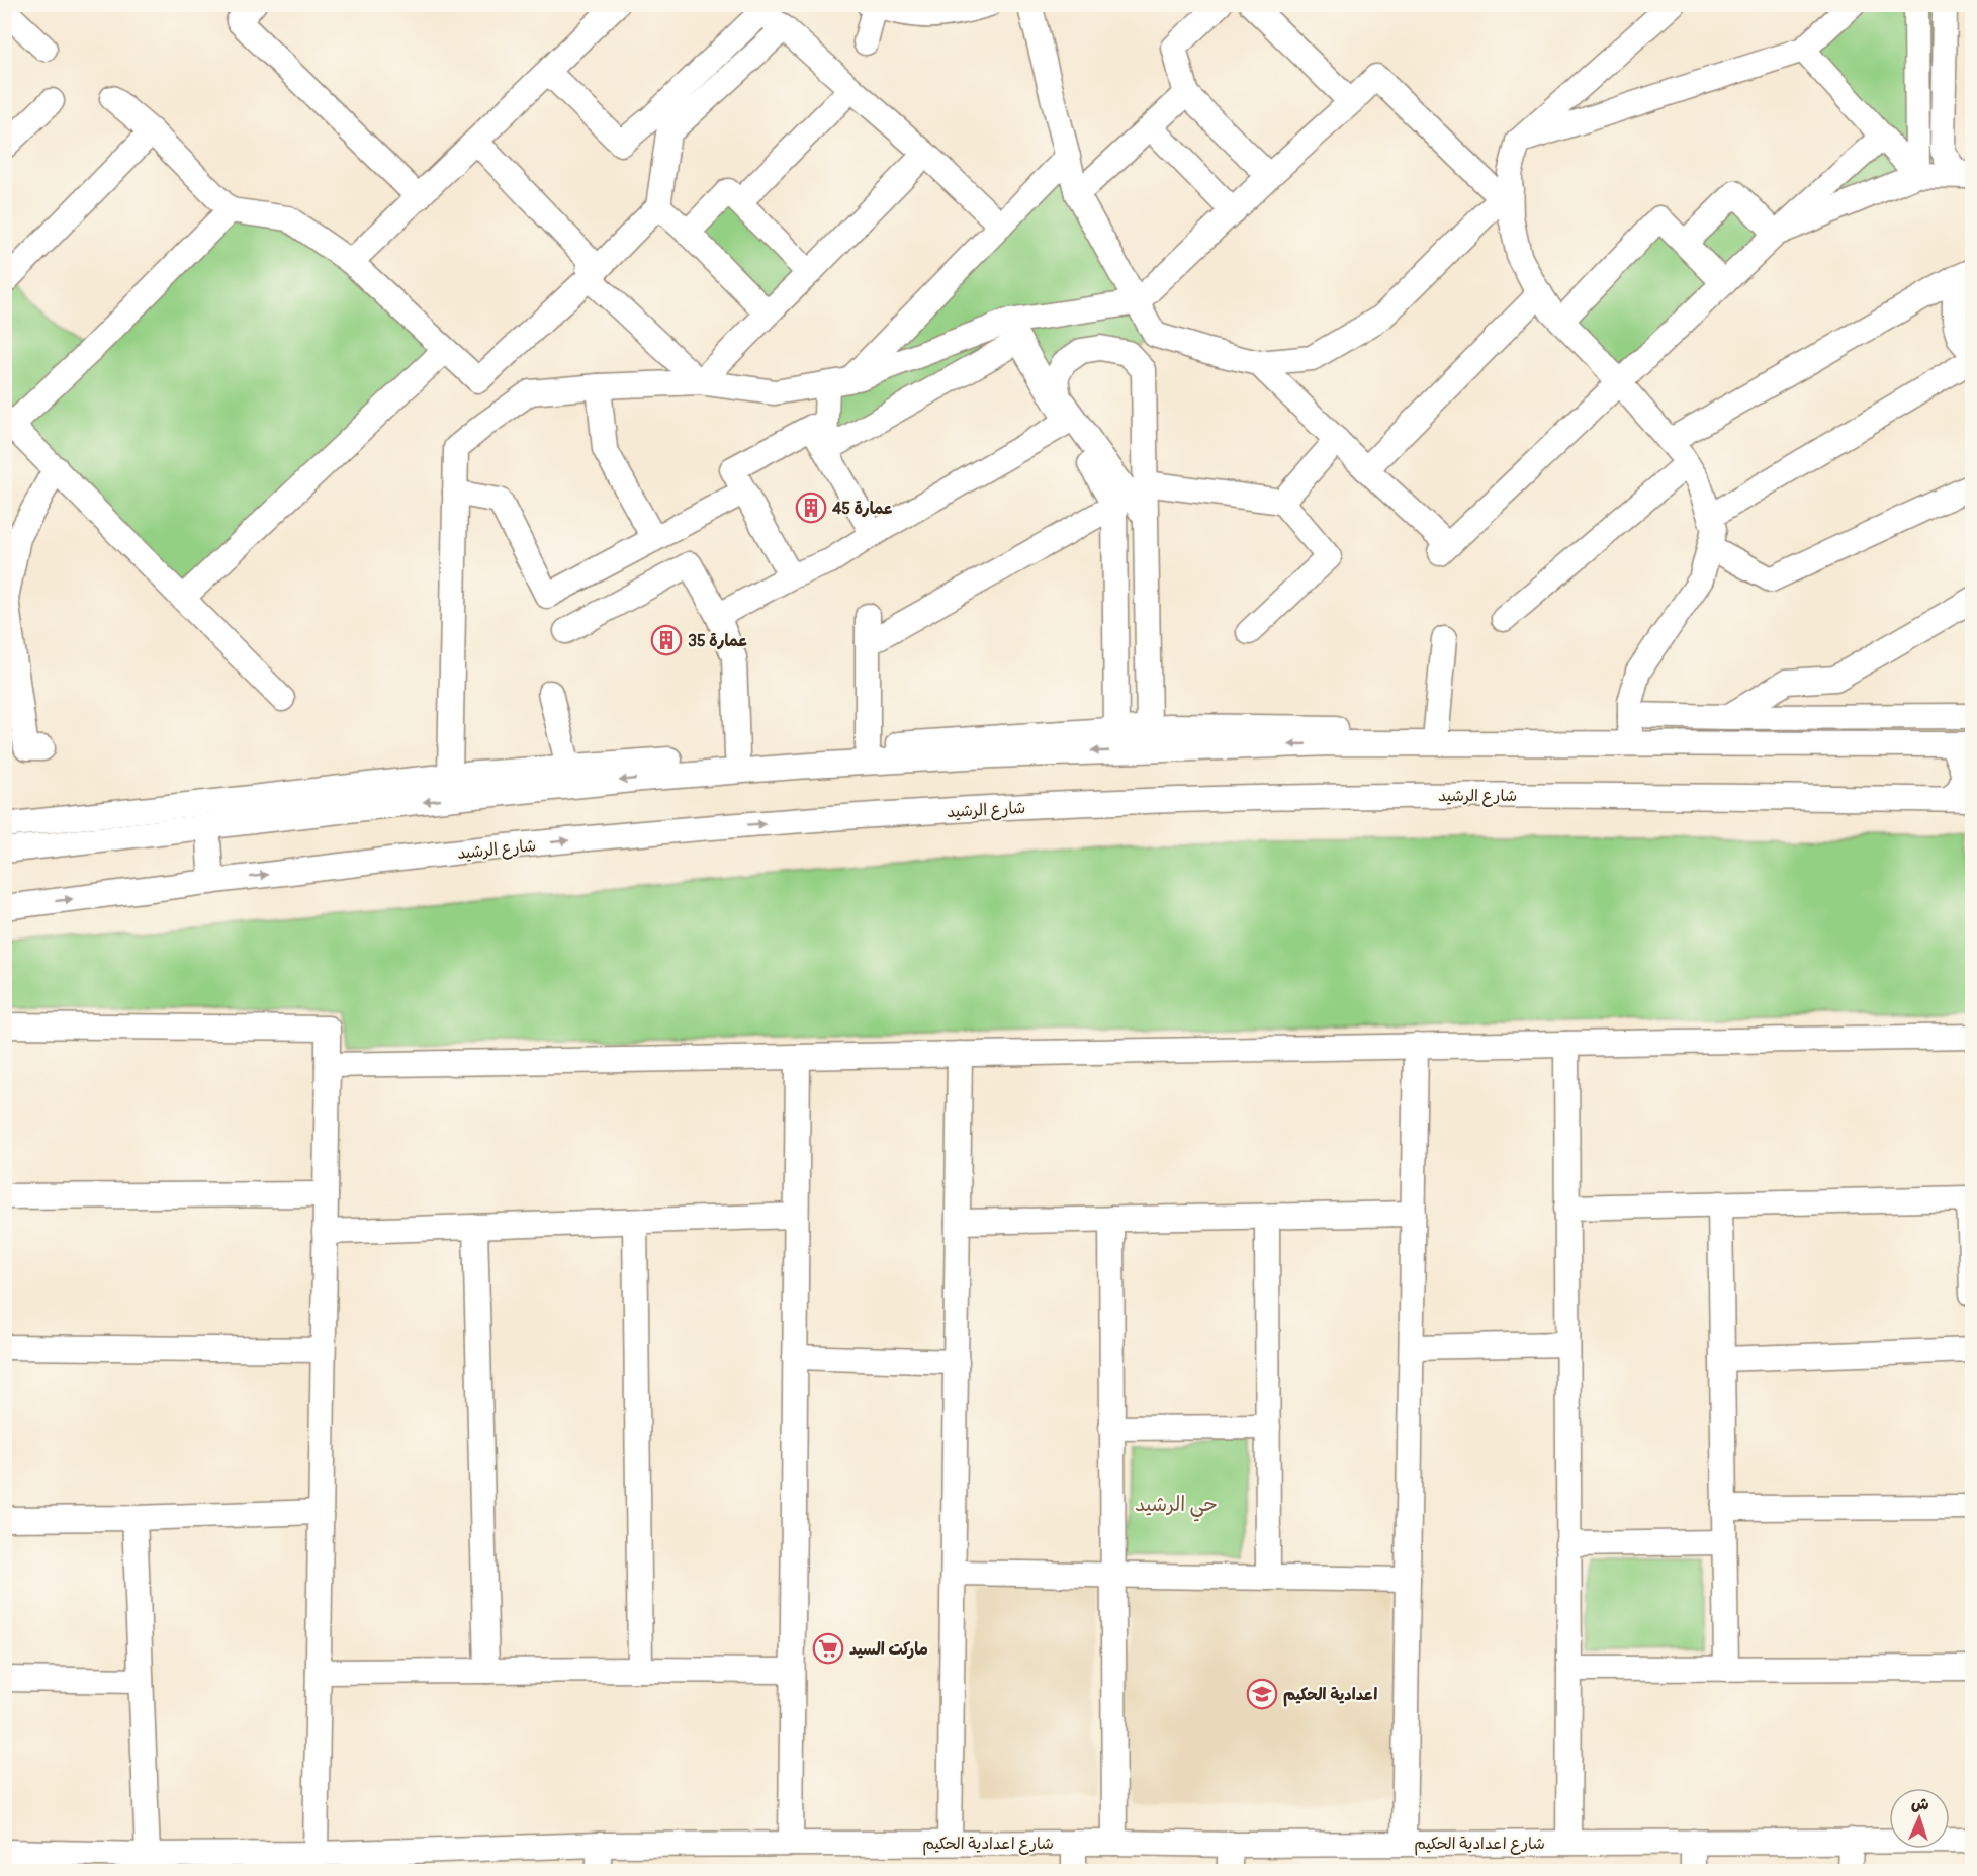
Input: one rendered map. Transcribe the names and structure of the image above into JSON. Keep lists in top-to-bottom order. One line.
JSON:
{"streets":{"street":["شارع الرشيد","شارع اعدادية الحكيم"]},"districts":["حي الرشيد"],"places":{"building":["عمارة 45","عمارة 35"],"supermarket":["ماركت السيد"],"school or university":["اعدادية الحكيم"]},"north":"top"}
